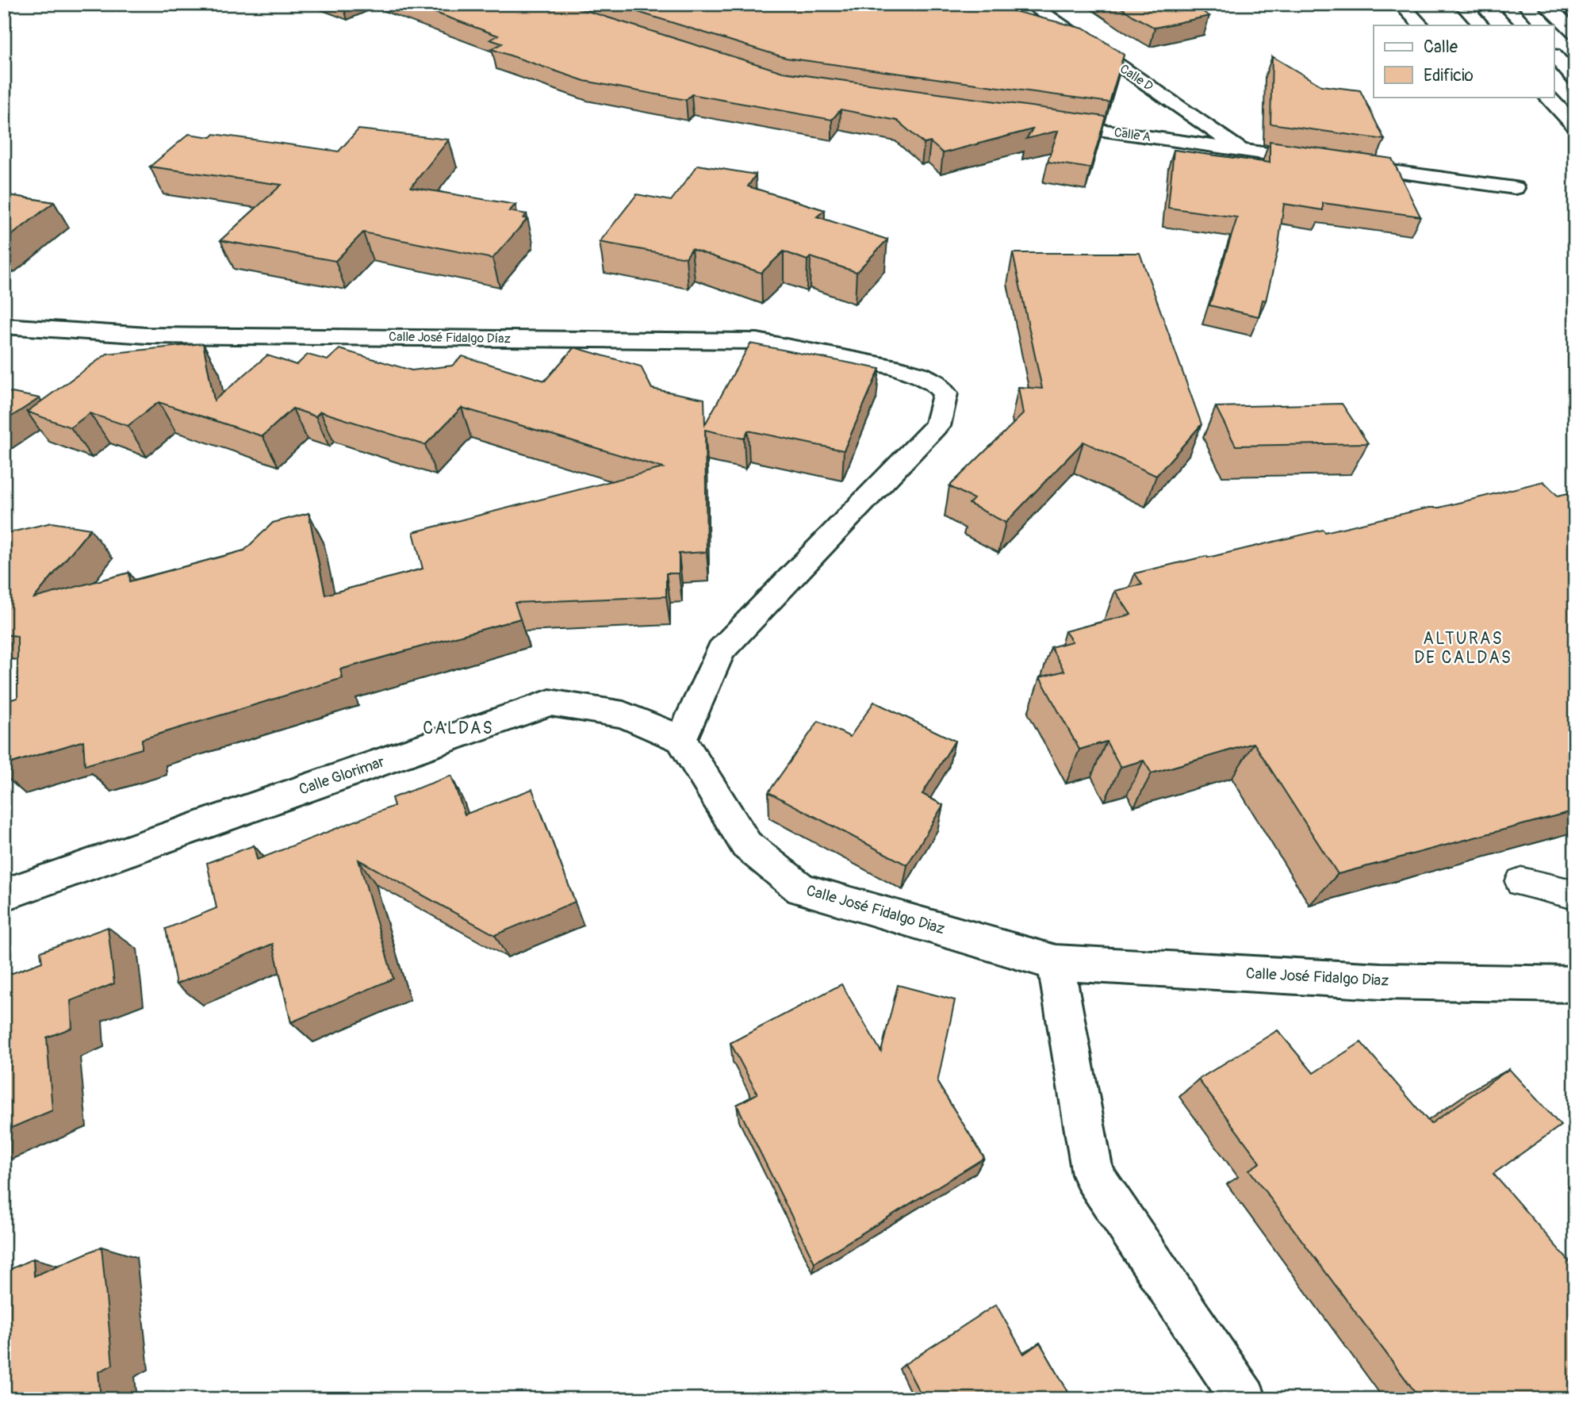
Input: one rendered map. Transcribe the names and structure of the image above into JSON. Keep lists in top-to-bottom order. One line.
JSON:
{"streets":{"main road":["Calle D","Calle A","Calle José Fidalgo Díaz","Calle Glorimar","Calle José Fidalgo Diaz"]},"crossings":[["Calle D","Calle A"],["Calle José Fidalgo Díaz","Calle Glorimar"],["Calle José Fidalgo Díaz","Calle José Fidalgo Diaz"],["Calle Glorimar","Calle José Fidalgo Diaz"]],"districts":["ALTURAS DE CALDAS","CALDAS"],"legend":["Calle","Edificio"]}
